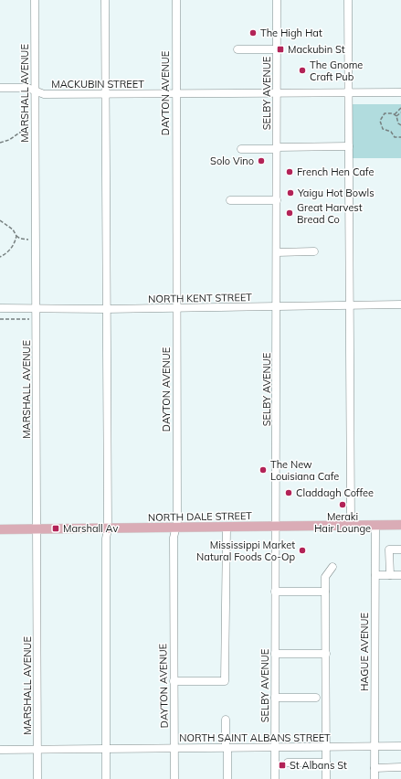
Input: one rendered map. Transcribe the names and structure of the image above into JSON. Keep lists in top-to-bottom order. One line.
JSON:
{"streets":{"main road":["NORTH DALE STREET"],"street":["MACKUBIN STREET","MARSHALL AVENUE","DAYTON AVENUE","SELBY AVENUE","NORTH KENT STREET","HAGUE AVENUE","NORTH SAINT ALBANS STREET"]},"crossings":[["MACKUBIN STREET","MARSHALL AVENUE"],["MACKUBIN STREET","DAYTON AVENUE"],["MACKUBIN STREET","SELBY AVENUE"],["MARSHALL AVENUE","NORTH KENT STREET"],["MARSHALL AVENUE","NORTH DALE STREET"],["MARSHALL AVENUE","NORTH SAINT ALBANS STREET"],["DAYTON AVENUE","NORTH KENT STREET"],["DAYTON AVENUE","NORTH DALE STREET"],["DAYTON AVENUE","NORTH SAINT ALBANS STREET"],["SELBY AVENUE","NORTH KENT STREET"],["SELBY AVENUE","NORTH DALE STREET"],["SELBY AVENUE","NORTH SAINT ALBANS STREET"],["NORTH DALE STREET","HAGUE AVENUE"],["HAGUE AVENUE","NORTH SAINT ALBANS STREET"]],"places":{"other":["The High Hat","The Gnome Craft Pub","Solo Vino","French Hen Cafe","Yaigu Hot Bowls","Great Harvest Bread Co","The New Louisiana Cafe","Claddagh Coffee","Meraki Hair Lounge","Mississippi Market Natural Foods Co-Op"],"transit":["Mackubin St","Marshall Av","St Albans St"]}}
